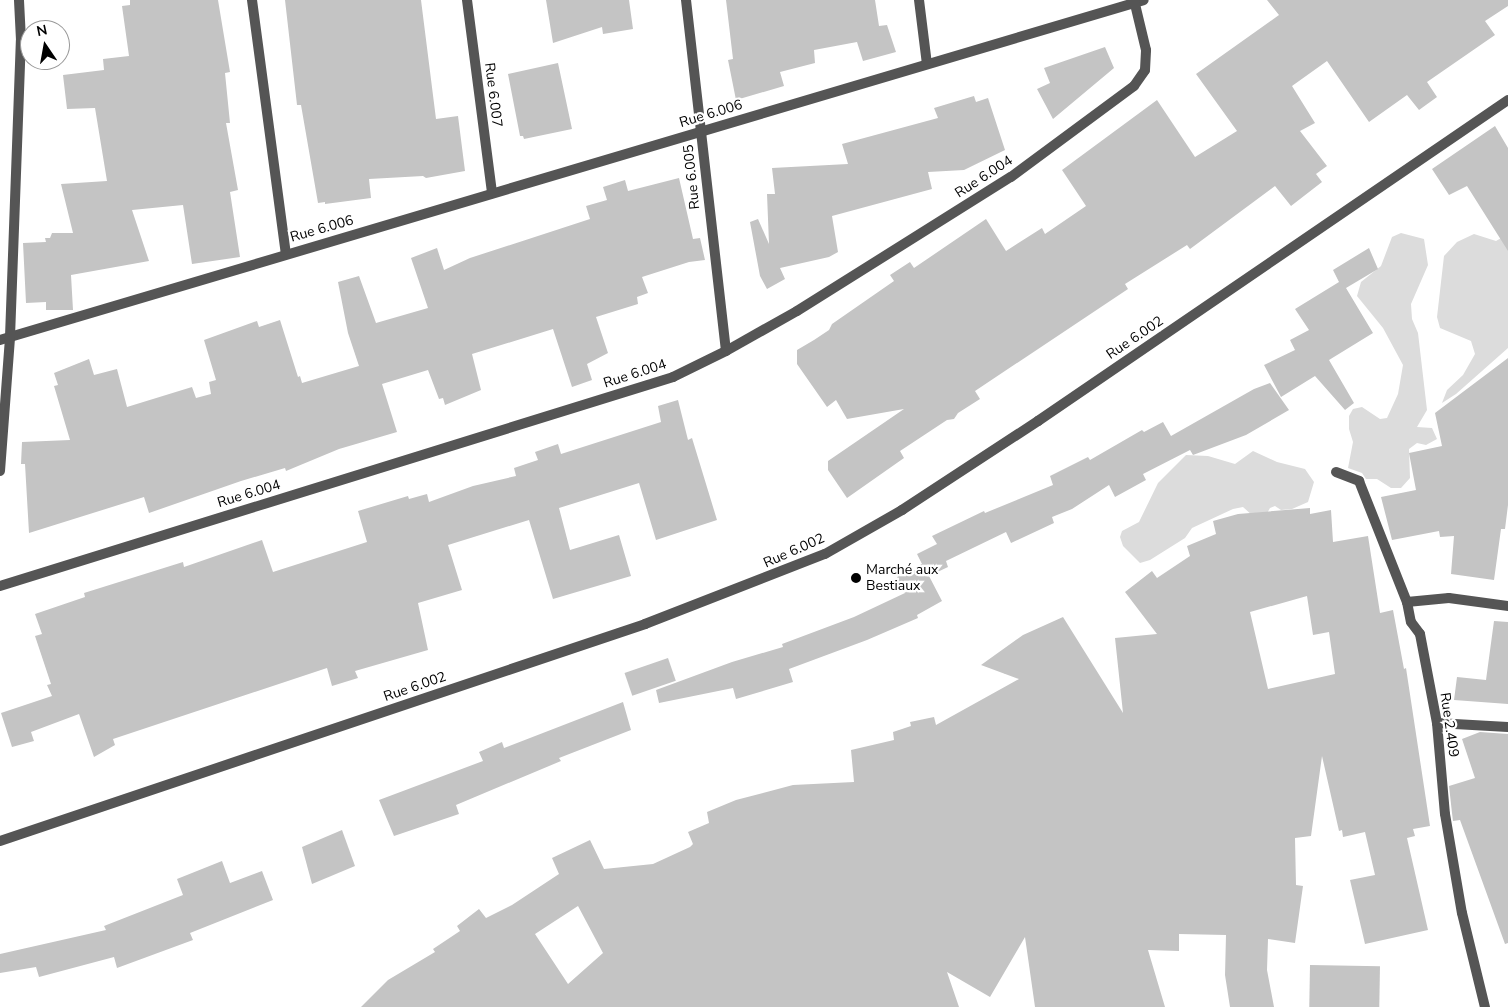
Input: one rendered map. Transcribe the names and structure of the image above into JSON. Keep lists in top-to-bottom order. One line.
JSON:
{"streets":{"street":["Rue 6.007","Rue 6.006","Rue 6.005","Rue 6.004","Rue 6.002","Rue 2.409"]},"crossings":[["Rue 6.007","Rue 6.006"],["Rue 6.006","Rue 6.005"],["Rue 6.006","Rue 6.004"],["Rue 6.005","Rue 6.004"]],"places":["Marché aux Bestiaux"],"north":"top"}
